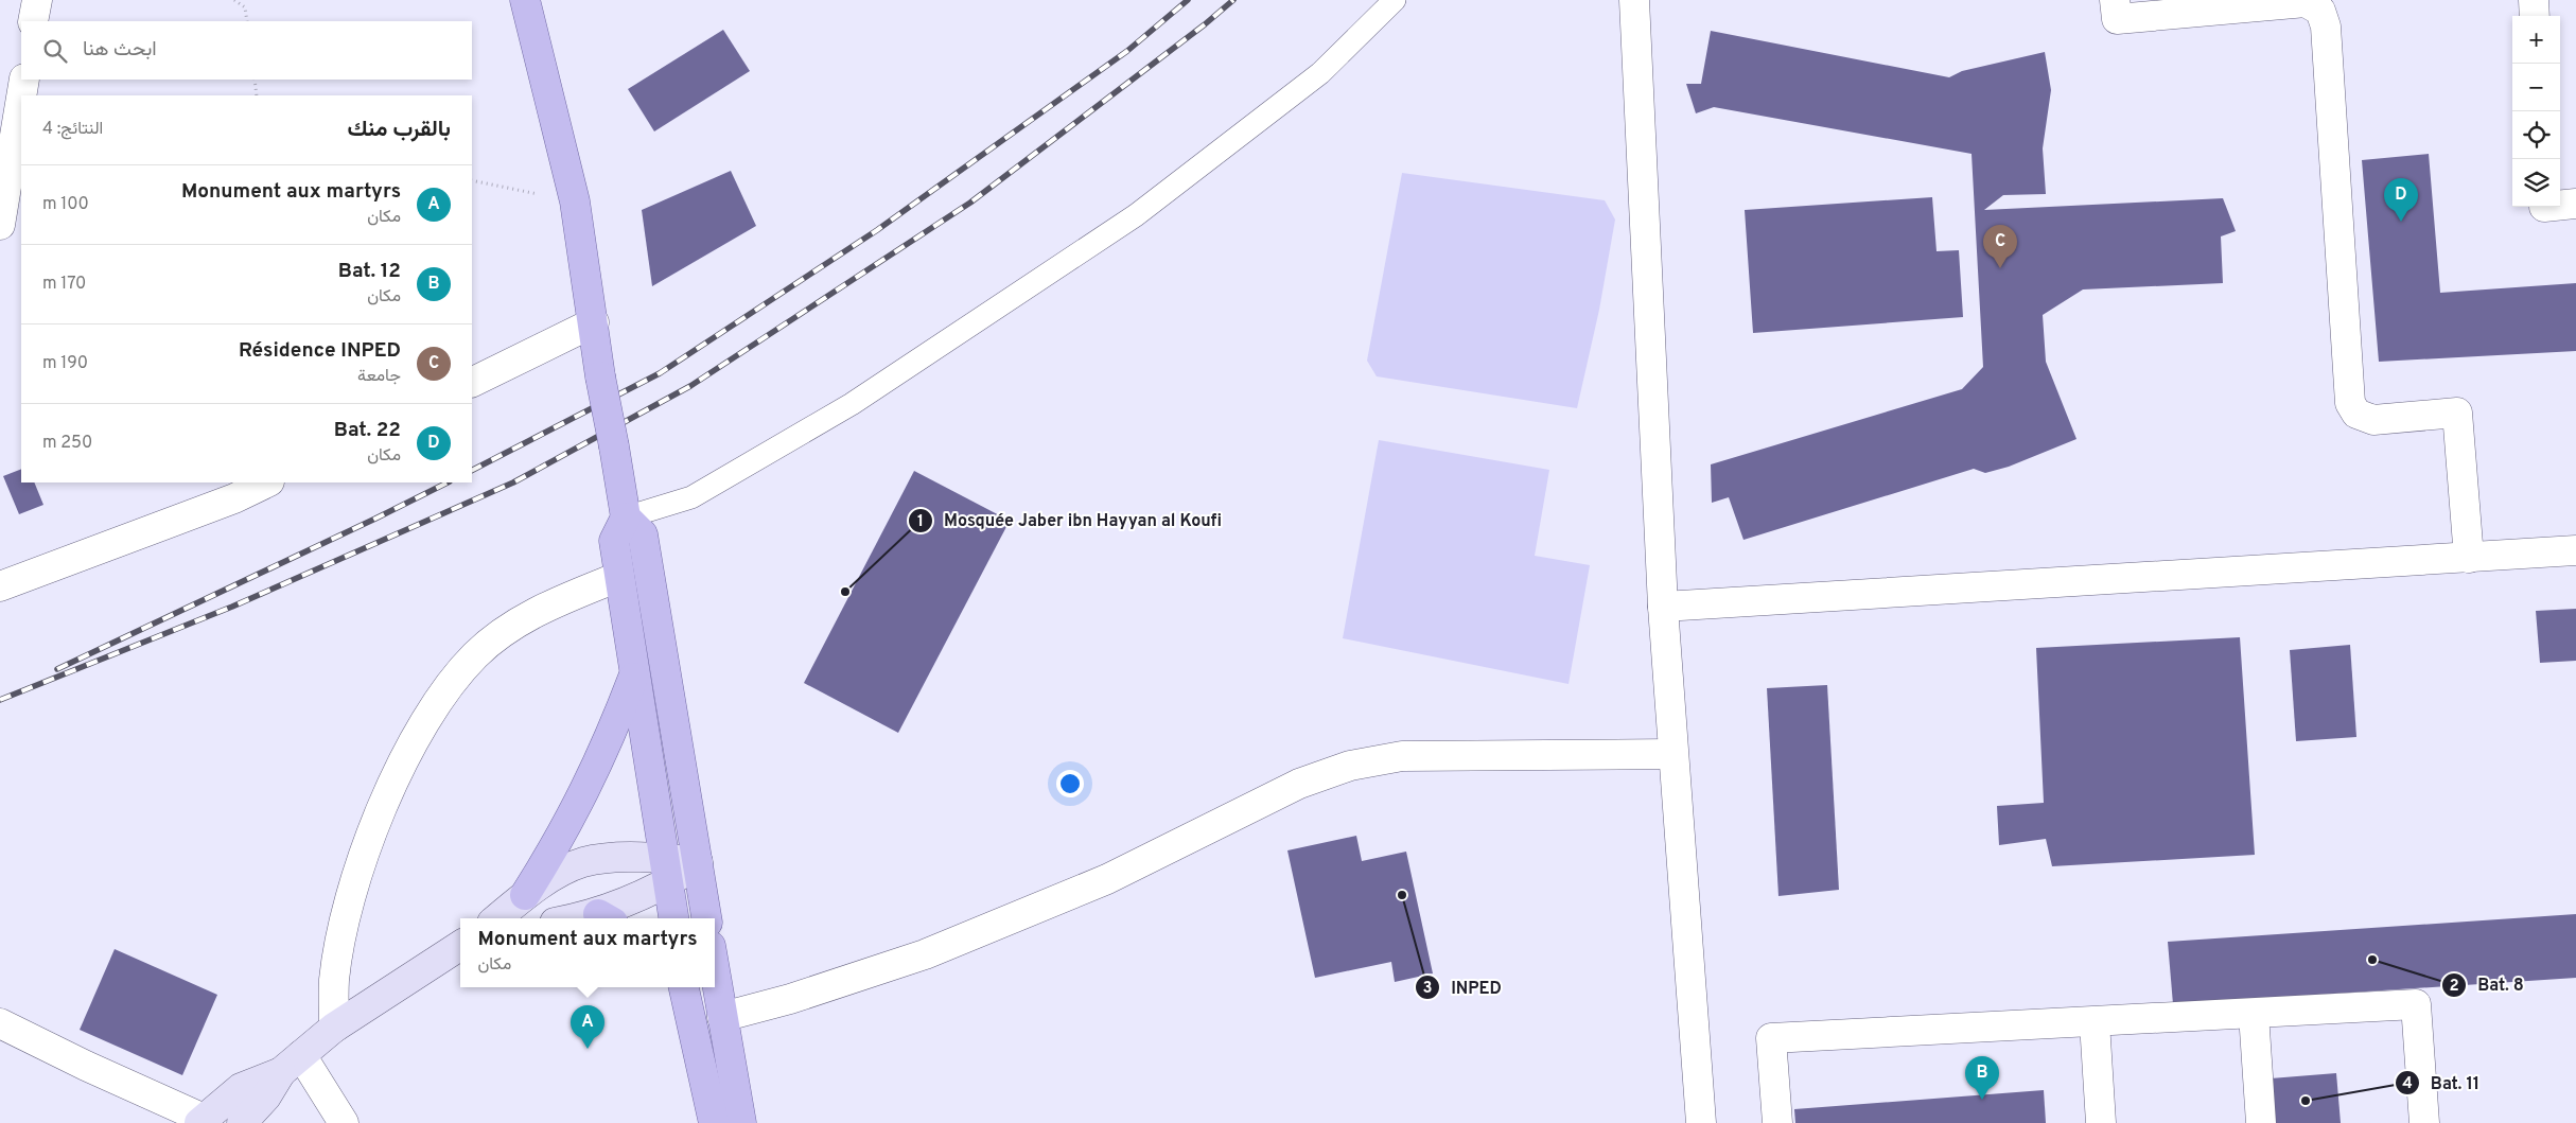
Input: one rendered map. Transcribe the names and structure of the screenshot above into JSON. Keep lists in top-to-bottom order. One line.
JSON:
{"places":["Mosquée Jaber ibn Hayyan al Koufi","INPED","Bat. 8","Bat. 11"],"page":{"map_buttons":["+","−"],"search":"ابحث هنا","heading":["بالقرب منك","النتائج: 4"],"list":[{"mark":"A","name":"Monument aux martyrs","note":"مكان","value":"100 m"},{"mark":"B","name":"Bat. 12","note":"مكان","value":"170 m"},{"mark":"C","name":"Résidence INPED","note":"جامعة","value":"190 m"},{"mark":"D","name":"Bat. 22","note":"مكان","value":"250 m"}],"pins":["D","C","A","B"],"popup":["Monument aux martyrs","مكان"]}}
